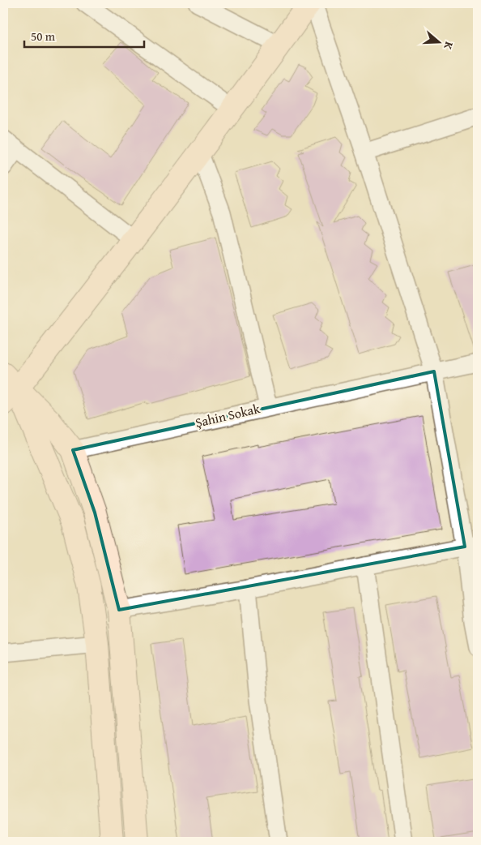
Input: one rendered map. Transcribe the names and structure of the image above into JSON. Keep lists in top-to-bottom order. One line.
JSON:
{"streets":{"street":["Şahin Sokak"]},"scale_bar":"50 m","north":"right"}
